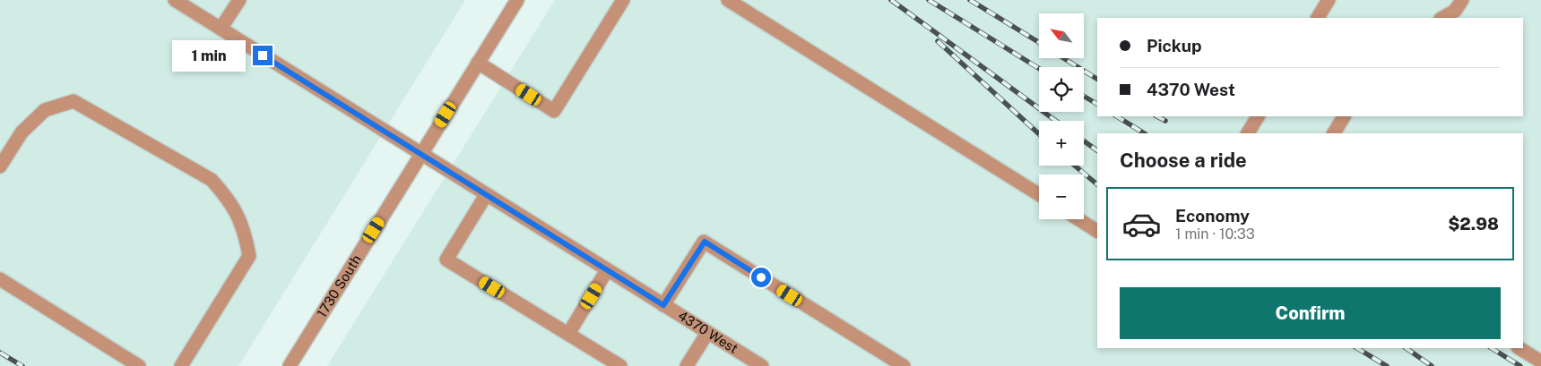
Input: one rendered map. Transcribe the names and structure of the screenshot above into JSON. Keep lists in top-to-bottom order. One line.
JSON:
{"streets":{"street":["1730 South","4370 West"]},"crossings":[["1730 South","4370 West"]],"north":"top left","page":{"map_buttons":["+","−"],"banner":["Pickup","4370 West"],"bubble":"1 min","heading":"Choose a ride","list":[{"name":"Economy","note":"1 min · 10:33","value":"$2.98"}],"buttons":"Confirm"}}
